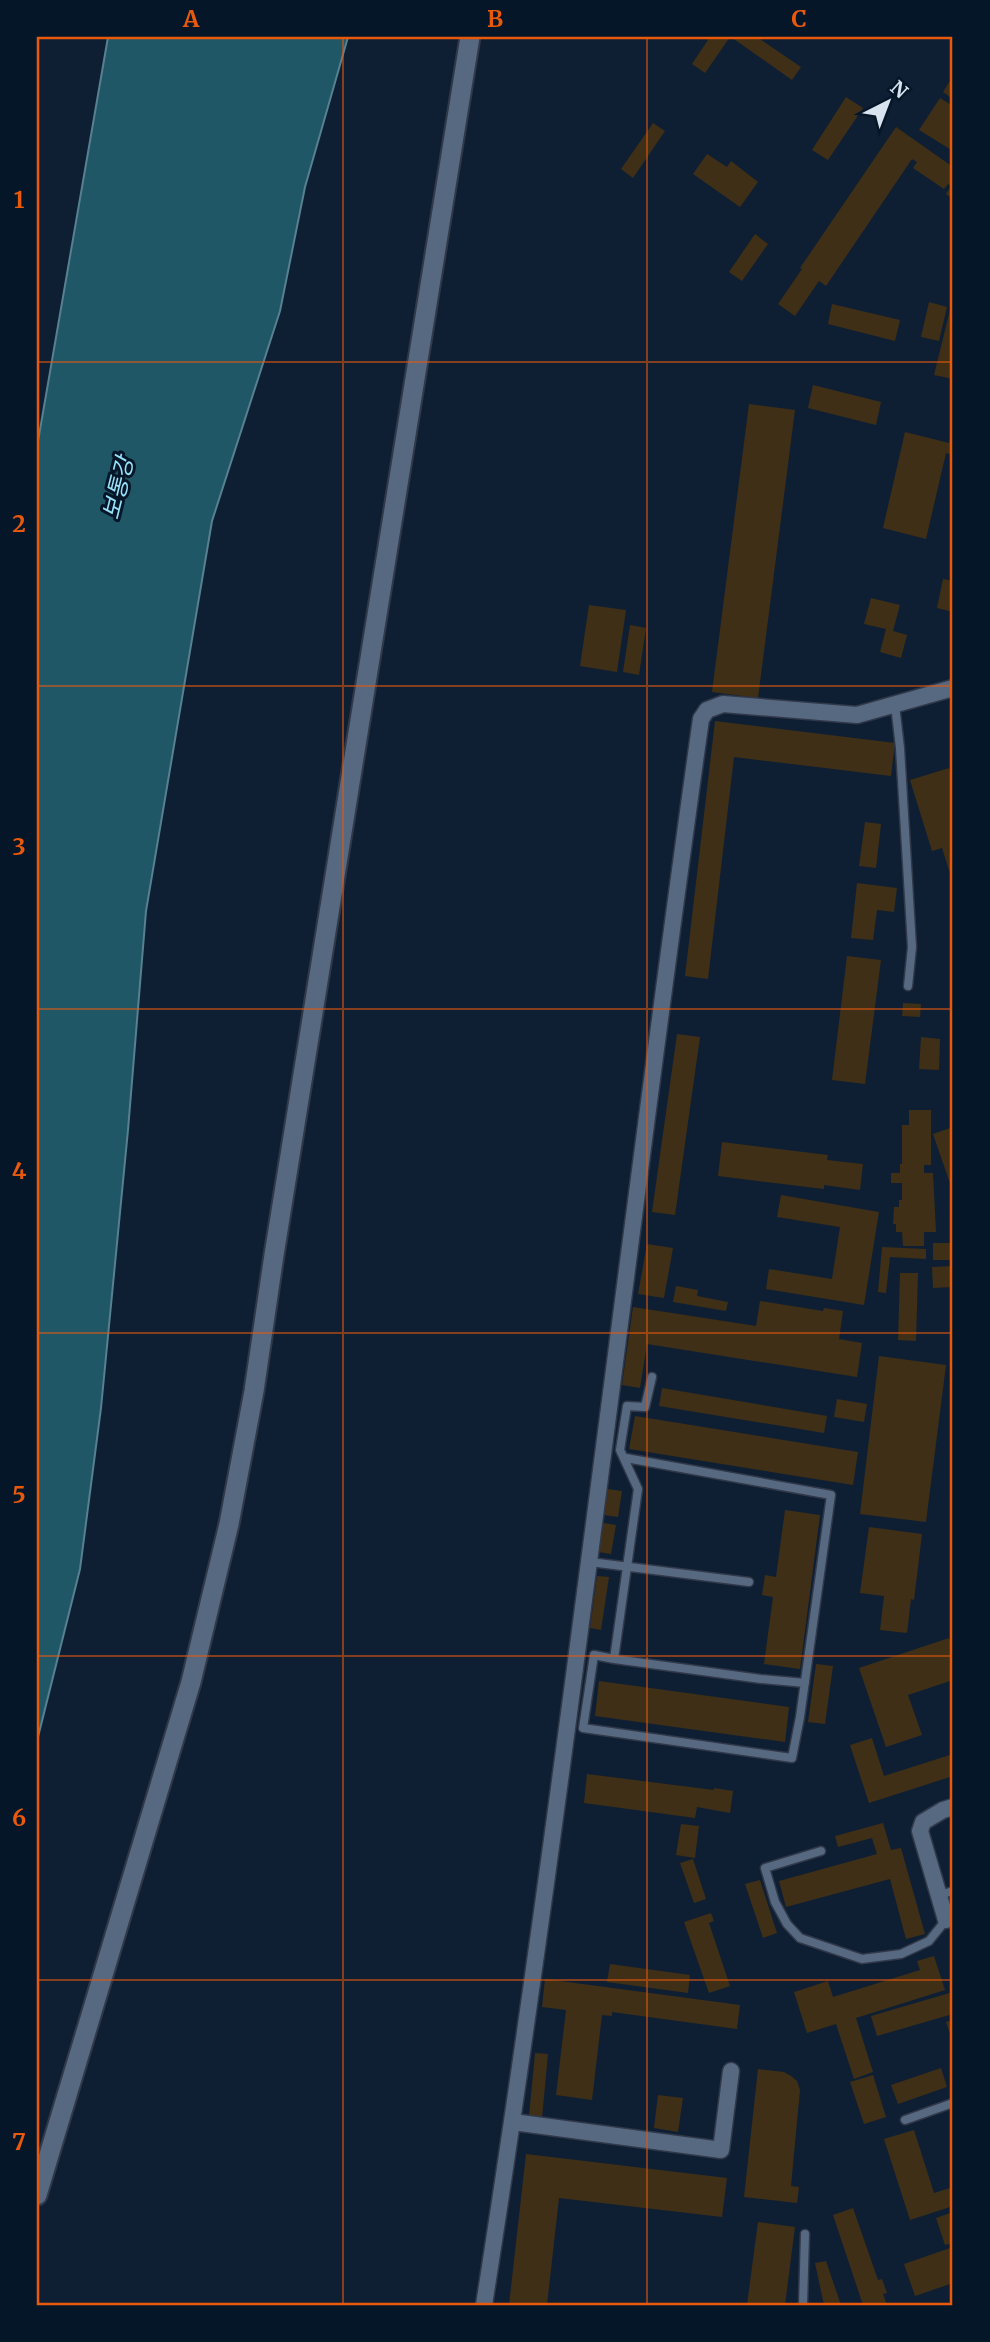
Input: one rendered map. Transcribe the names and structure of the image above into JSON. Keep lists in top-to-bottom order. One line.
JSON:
{"water":["보통강"],"north":"top right","grid":{"columns":["A","B","C"],"rows":["1","2","3","4","5","6","7"]}}
